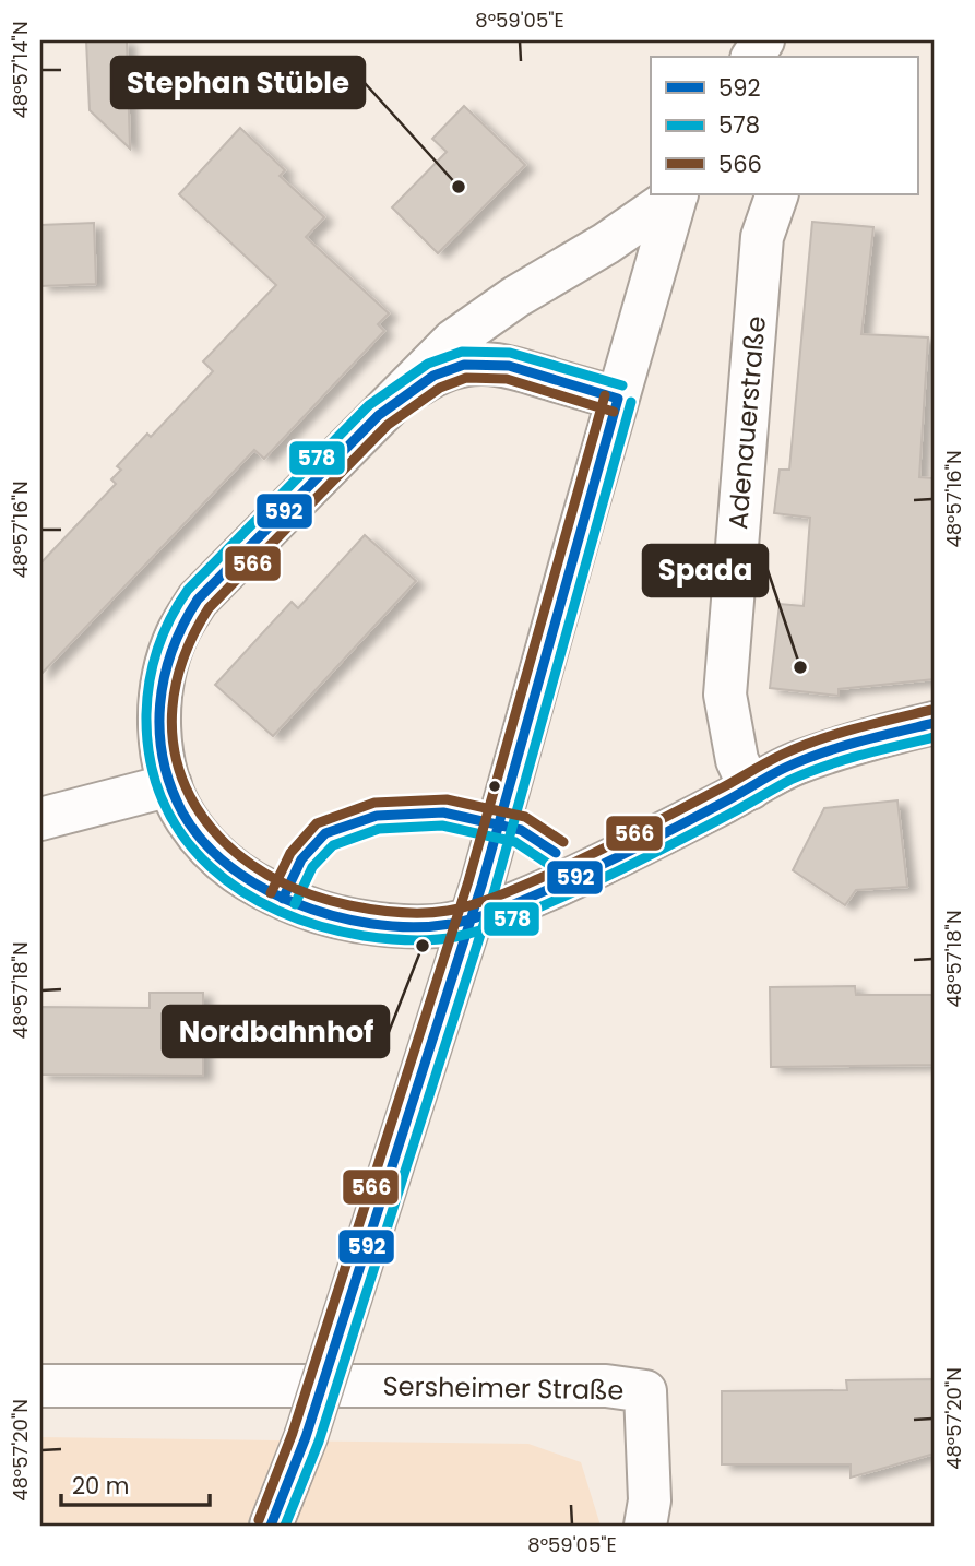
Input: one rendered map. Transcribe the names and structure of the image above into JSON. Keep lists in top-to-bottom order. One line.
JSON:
{"streets":{"main road":["Adenauerstraße","Sersheimer Straße"]},"places":["Stephan Stüble","Spada","Nordbahnhof"],"lines":["transit line 578","transit line 592","transit line 566"],"legend":["592","578","566"],"scale_bar":"20 m","coordinates":["8°59'05\"E","48°57'14\"N","48°57'16\"N","48°57'18\"N","48°57'20\"N"]}
